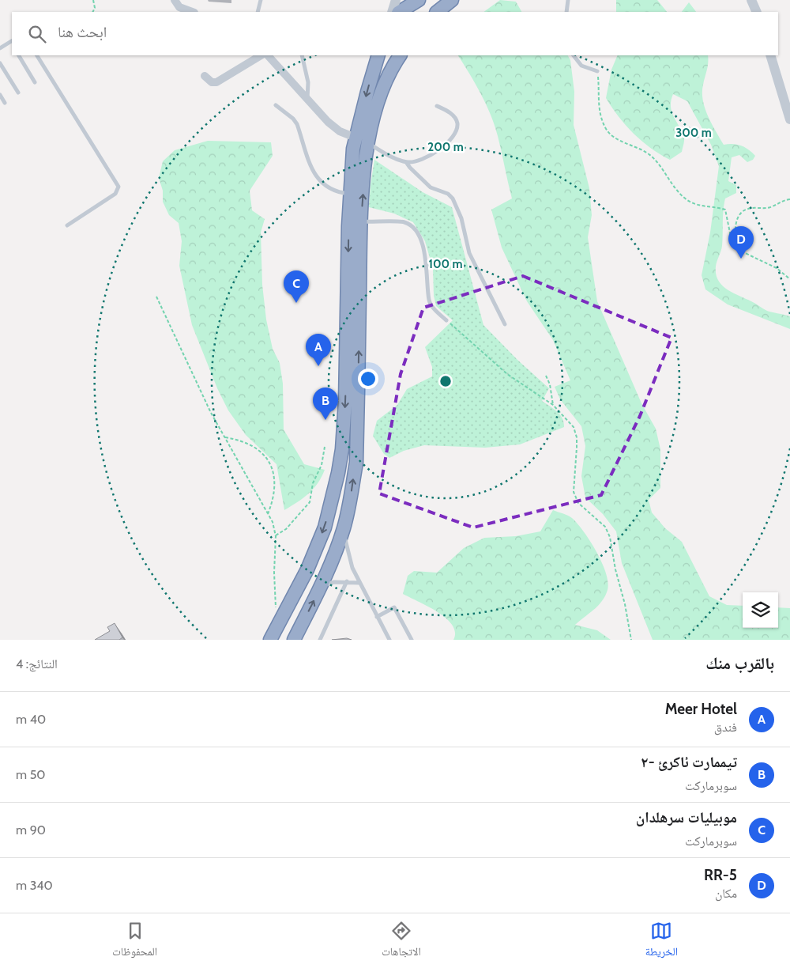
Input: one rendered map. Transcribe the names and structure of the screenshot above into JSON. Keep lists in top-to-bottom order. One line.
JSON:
{"page":{"search":"ابحث هنا","pins":["D","C","A","B"],"heading":["بالقرب منك","النتائج: 4"],"list":[{"mark":"A","name":"Meer Hotel","note":"فندق","value":"40 m"},{"mark":"B","name":"تيممارت ئاكرئ -٢","note":"سوبرماركت","value":"50 m"},{"mark":"C","name":"موبيليات سرهلدان","note":"سوبرماركت","value":"90 m"},{"mark":"D","name":"RR-5","note":"مكان","value":"340 m"}],"nav":["الخريطة","الاتجاهات","المحفوظات"]},"rings":["300 m","200 m","100 m"]}
